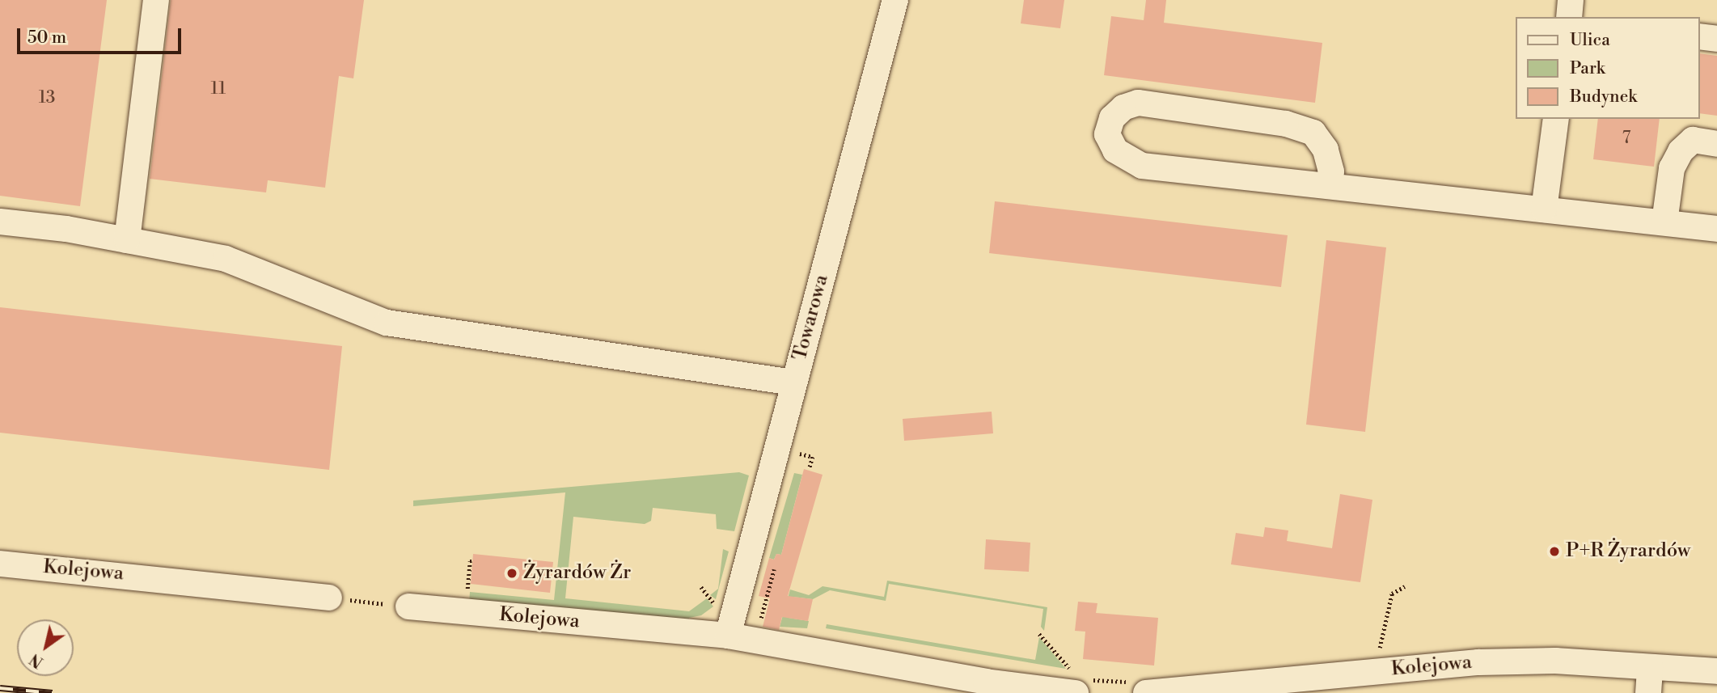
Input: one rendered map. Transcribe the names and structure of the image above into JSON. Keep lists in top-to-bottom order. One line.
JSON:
{"streets":{"street":["Towarowa","Kolejowa"]},"crossings":[["Towarowa","Kolejowa"]],"places":["P+R Żyrardów","Żyrardów Żr"],"house_numbers":["11","13","7"],"legend":["Ulica","Park","Budynek"],"scale_bar":"50 m","north":"bottom left"}
